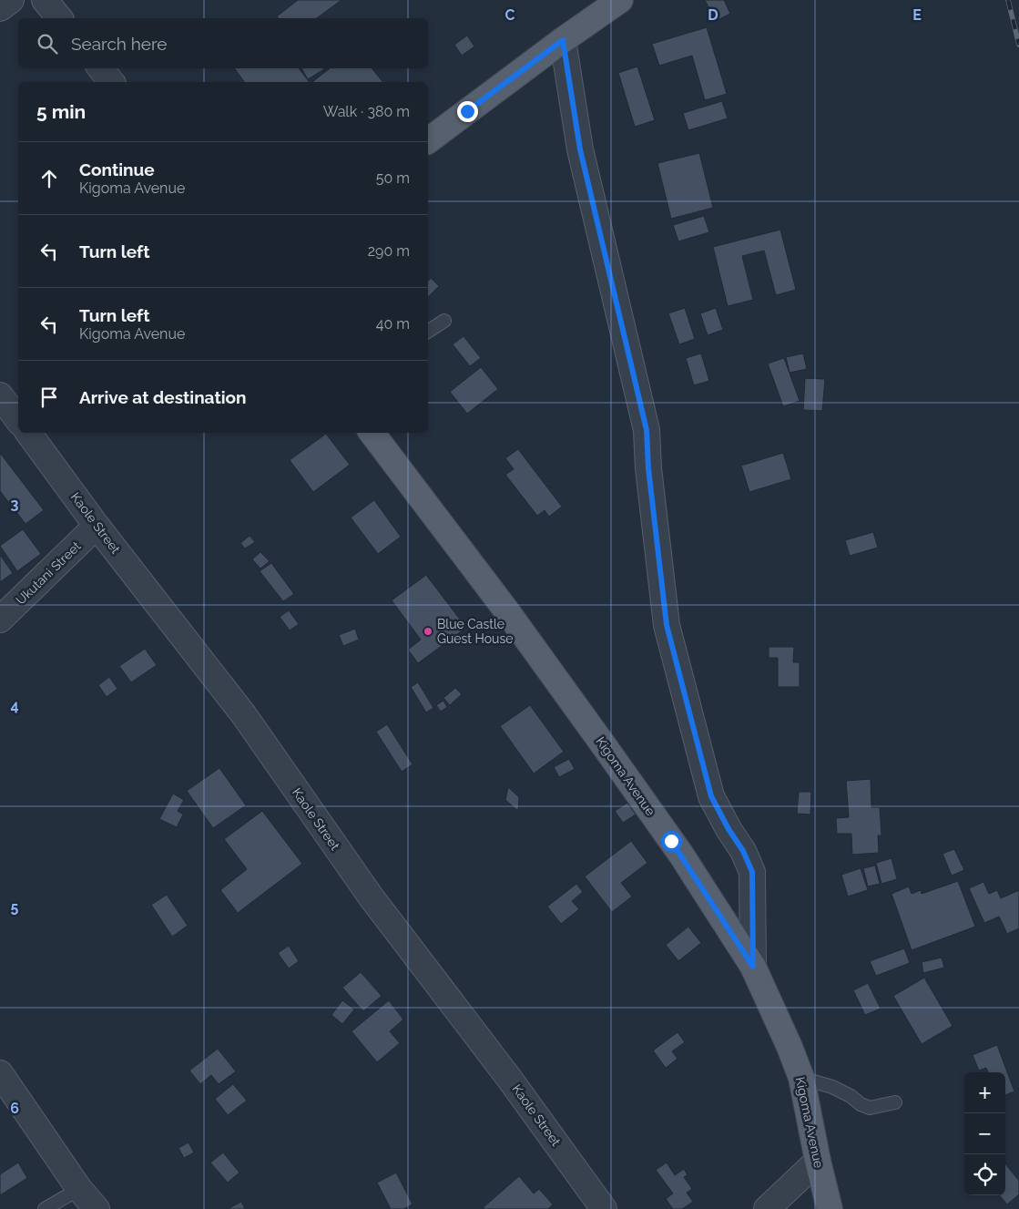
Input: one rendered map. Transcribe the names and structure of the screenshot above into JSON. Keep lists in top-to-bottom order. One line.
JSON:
{"streets":{"main road":["Kigoma Avenue"],"street":["Kaole Street","Ukutani Street"]},"crossings":[["Kaole Street","Ukutani Street"]],"places":["Blue Castle Guest House"],"page":{"search":"Search here","heading":["5 min","Walk · 380 m"],"list":[["Continue","Kigoma Avenue","50 m"],["Turn left","290 m"],["Turn left","Kigoma Avenue","40 m"],"Arrive at destination"],"map_buttons":["+","−"]},"grid":{"columns":["C","D","E"],"rows":["3","4","5","6"]}}
